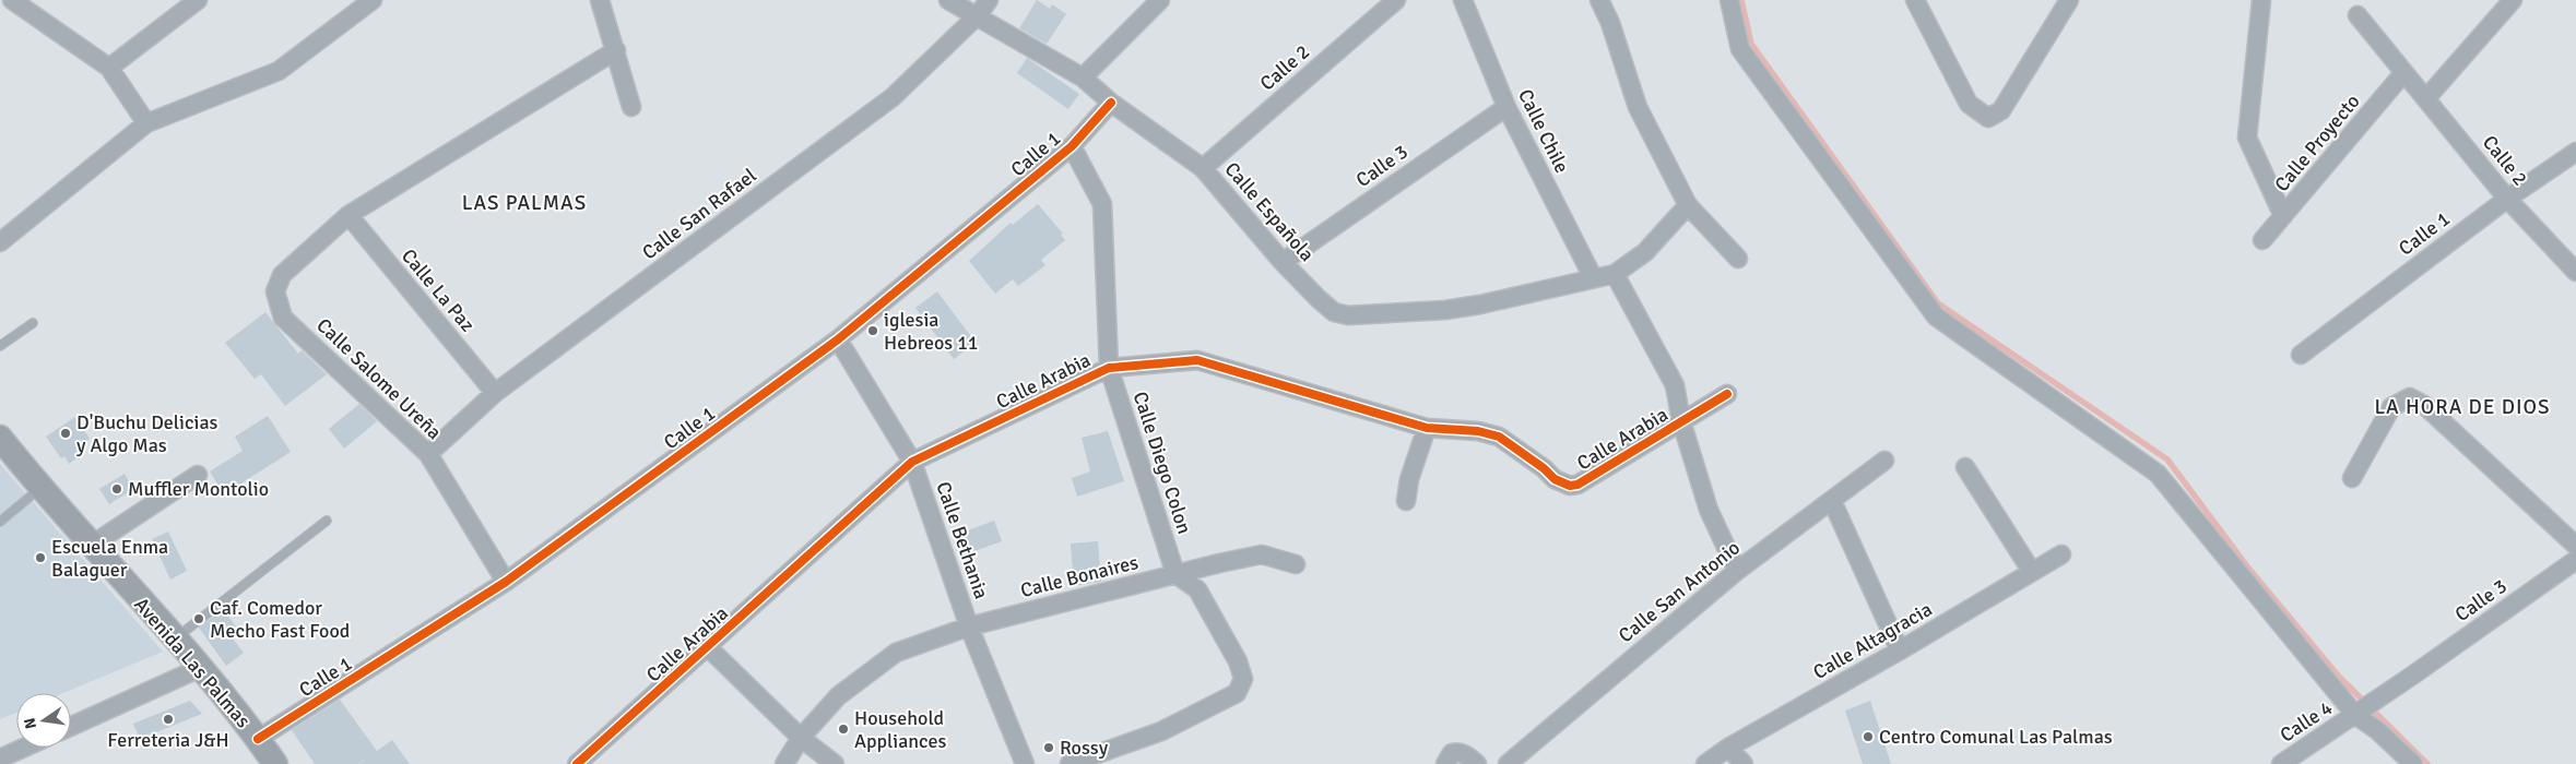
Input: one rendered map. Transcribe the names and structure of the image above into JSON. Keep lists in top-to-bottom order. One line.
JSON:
{"streets":{"street":["Calle 2","Calle Chile","Calle Proyecto","Calle 1","Calle 3","Calle Española","Calle San Rafael","Calle La Paz","Calle Salome Ureña","Calle Arabia","Calle Diego Colon","Calle Bethania","Calle Bonaires","Calle San Antonio","Calle Altagracia","Avenida Las Palmas","Calle 4"]},"crossings":[["Calle 2","Calle Proyecto"],["Calle 2","Calle 1"],["Calle 2","Calle Española"],["Calle Chile","Calle 3"],["Calle Chile","Calle Española"],["Calle 1","Calle Española"],["Calle 1","Calle Salome Ureña"],["Calle 1","Calle Diego Colon"],["Calle 1","Calle Bethania"],["Calle 1","Avenida Las Palmas"],["Calle 3","Calle Española"],["Calle 3","Calle 4"],["Calle Española","Calle San Rafael"],["Calle San Rafael","Calle La Paz"],["Calle San Rafael","Calle Salome Ureña"],["Calle La Paz","Calle Salome Ureña"],["Calle Arabia","Calle Diego Colon"],["Calle Arabia","Calle Bethania"],["Calle Diego Colon","Calle Bonaires"],["Calle Bethania","Calle Bonaires"]],"districts":["LAS PALMAS","LA HORA DE DIOS"],"places":["iglesia Hebreos 11","D'Buchu Delicias y Algo Mas","Muffler Montolio","Escuela Enma Balaguer","Caf. Comedor Mecho Fast Food","Ferreteria J&H","Household Appliances","Centro Comunal Las Palmas","Rossy"],"north":"left"}
